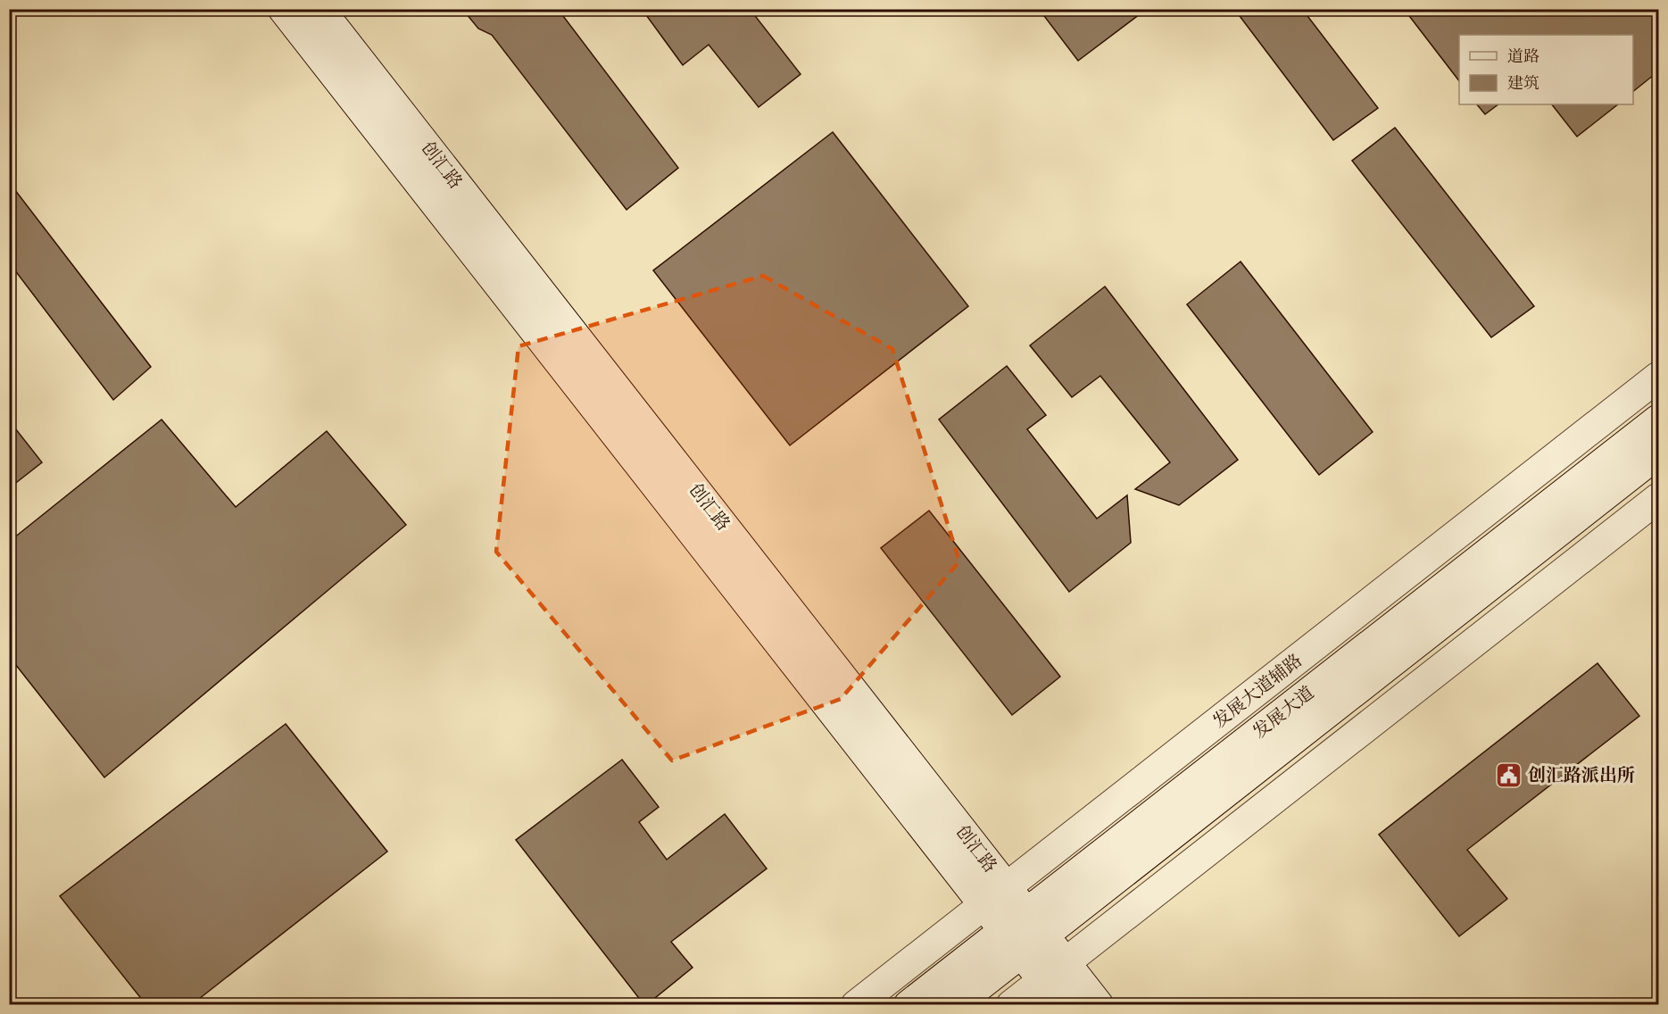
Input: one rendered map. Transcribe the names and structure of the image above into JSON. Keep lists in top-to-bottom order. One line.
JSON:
{"streets":{"street":["创汇路","发展大道辅路","发展大道"]},"crossings":[["创汇路","发展大道辅路"],["创汇路","发展大道"]],"places":{"public building":["创汇路派出所"]},"legend":["道路","建筑"]}
